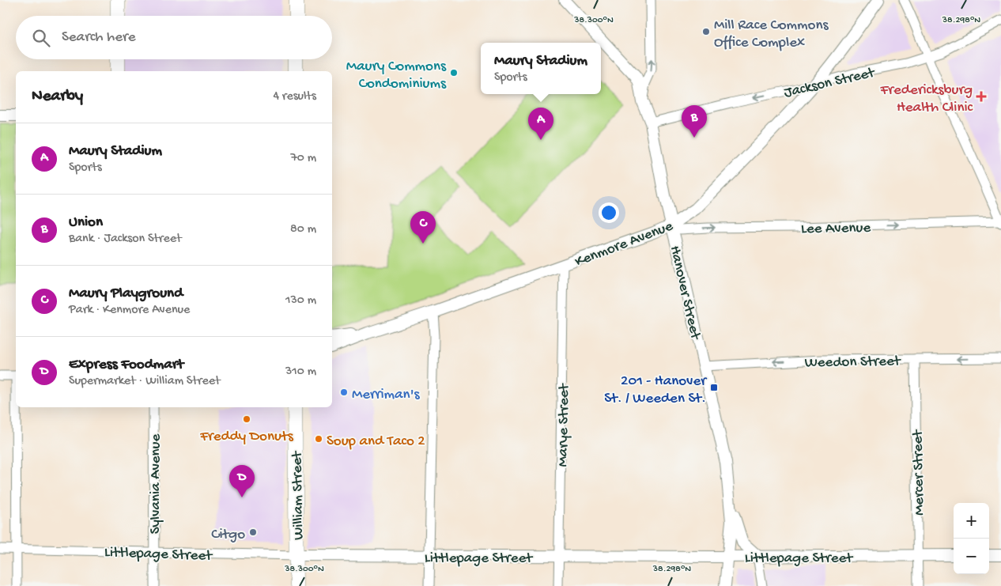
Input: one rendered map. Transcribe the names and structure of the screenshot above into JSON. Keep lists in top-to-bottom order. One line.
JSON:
{"streets":{"main road":["William Street"],"street":["Jackson Street","Lee Avenue","Kenmore Avenue","Hanover Street","Weedon Street","Marye Street","Mercer Street","Sylvania Avenue","Littlepage Street"]},"crossings":[["Jackson Street","Kenmore Avenue"],["Jackson Street","Hanover Street"],["Lee Avenue","Kenmore Avenue"],["Lee Avenue","Hanover Street"],["Kenmore Avenue","Hanover Street"],["Kenmore Avenue","Marye Street"],["Hanover Street","Weedon Street"],["Hanover Street","Littlepage Street"],["Weedon Street","Mercer Street"],["Marye Street","Littlepage Street"],["Mercer Street","Littlepage Street"],["Sylvania Avenue","Littlepage Street"],["William Street","Littlepage Street"]],"one_way":["Jackson Street","Lee Avenue","Weedon Street"],"places":{"other":["Mill Race Commons Office Complex","Maury Commons Condominiums","Merriman's","Freddy Donuts","Soup and Taco 2","Citgo"],"health":["Fredericksburg Health Clinic"],"transit":["201 - Hanover St. / Weeden St."]},"page":{"search":"Search here","popup":["Maury Stadium","Sports"],"heading":["Nearby","4 results"],"pins":["B","A","C","D"],"list":[{"mark":"A","name":"Maury Stadium","note":"Sports","value":"70 m"},{"mark":"B","name":"Union","note":"Bank · Jackson Street","value":"80 m"},{"mark":"C","name":"Maury Playground","note":"Park · Kenmore Avenue","value":"130 m"},{"mark":"D","name":"Express Foodmart","note":"Supermarket · William Street","value":"310 m"}],"map_buttons":["+","−"]},"coordinates":["38.300°N","38.298°N"]}
